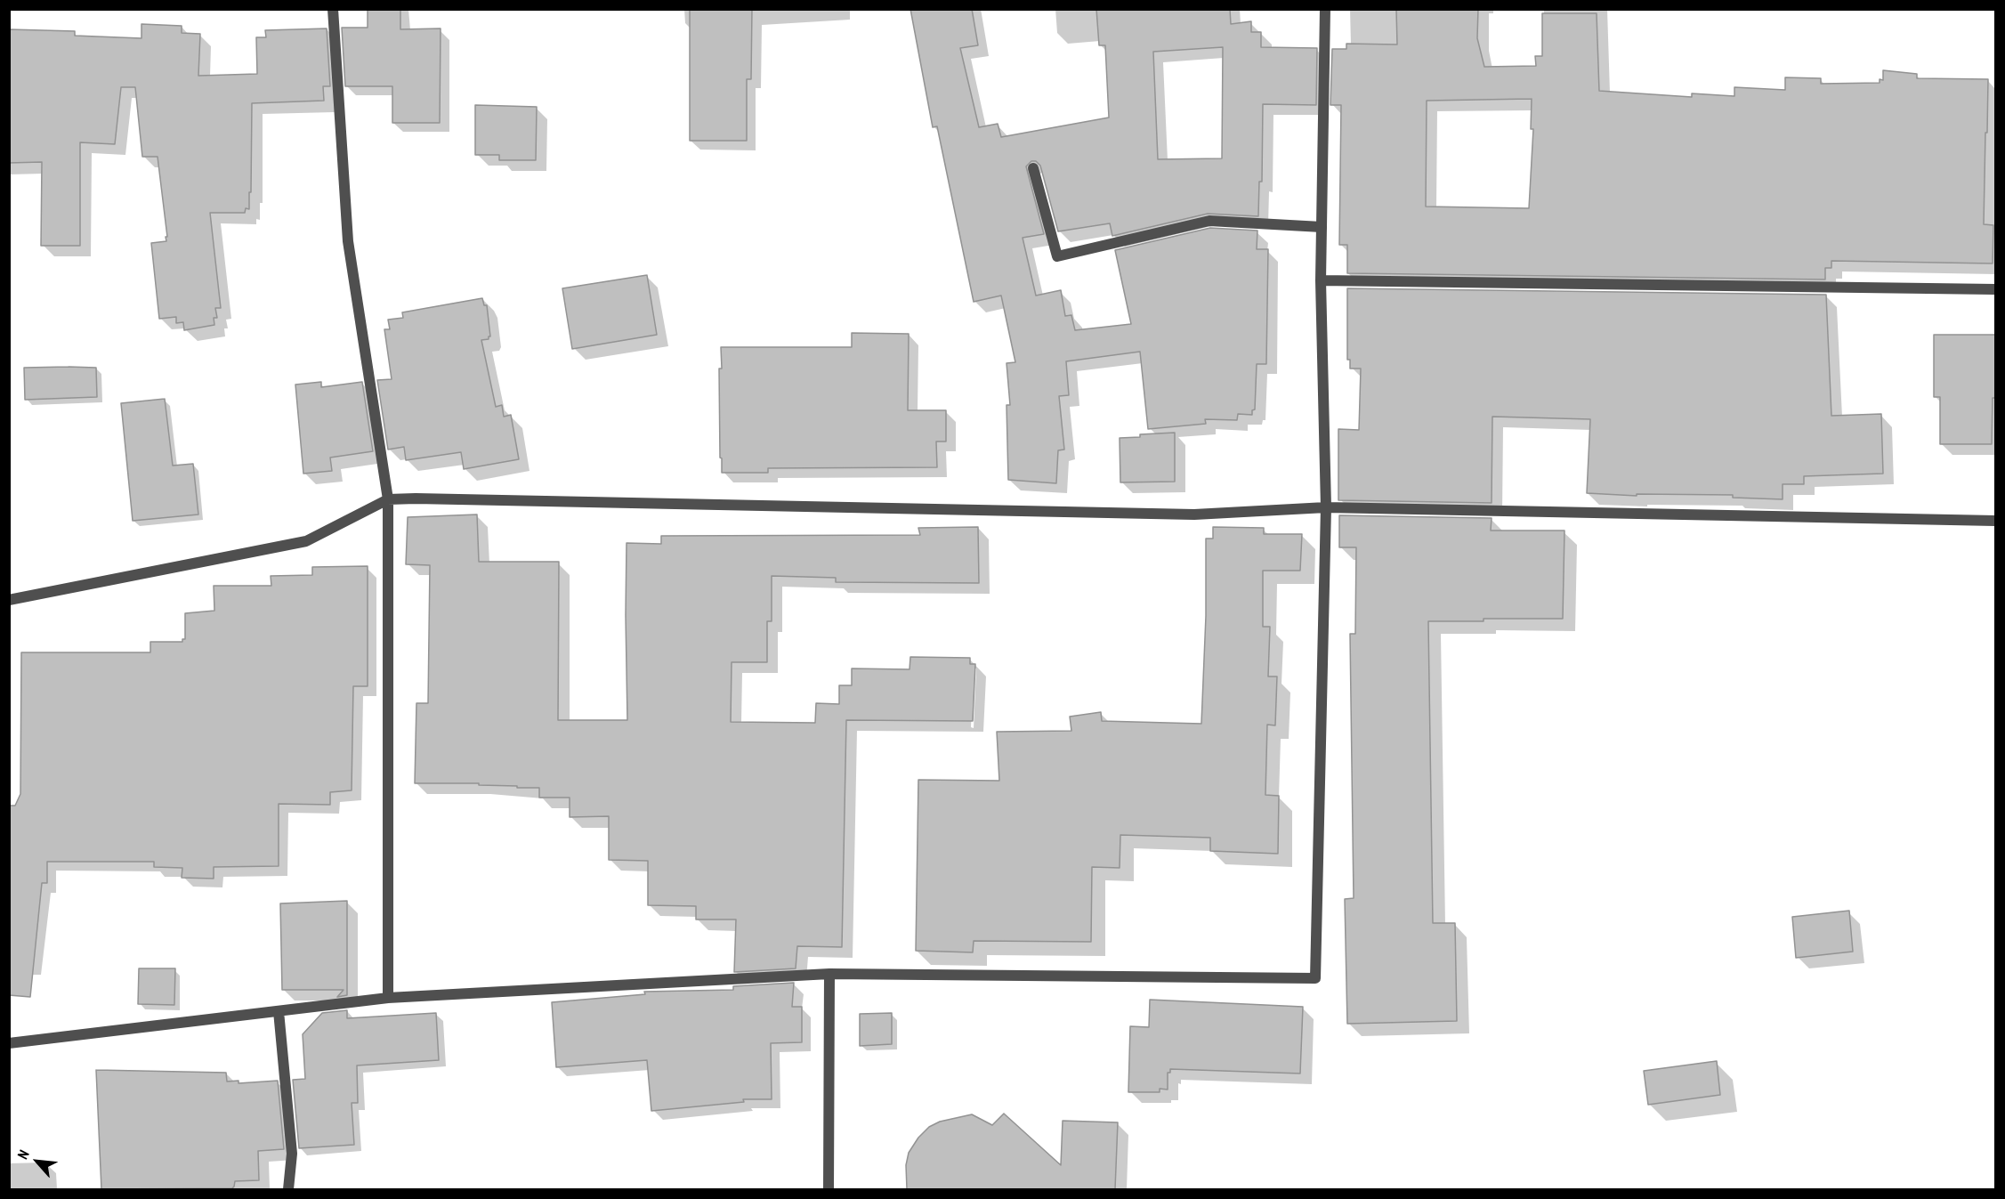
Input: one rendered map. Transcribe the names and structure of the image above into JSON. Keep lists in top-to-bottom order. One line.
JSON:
{"north":"top left"}
